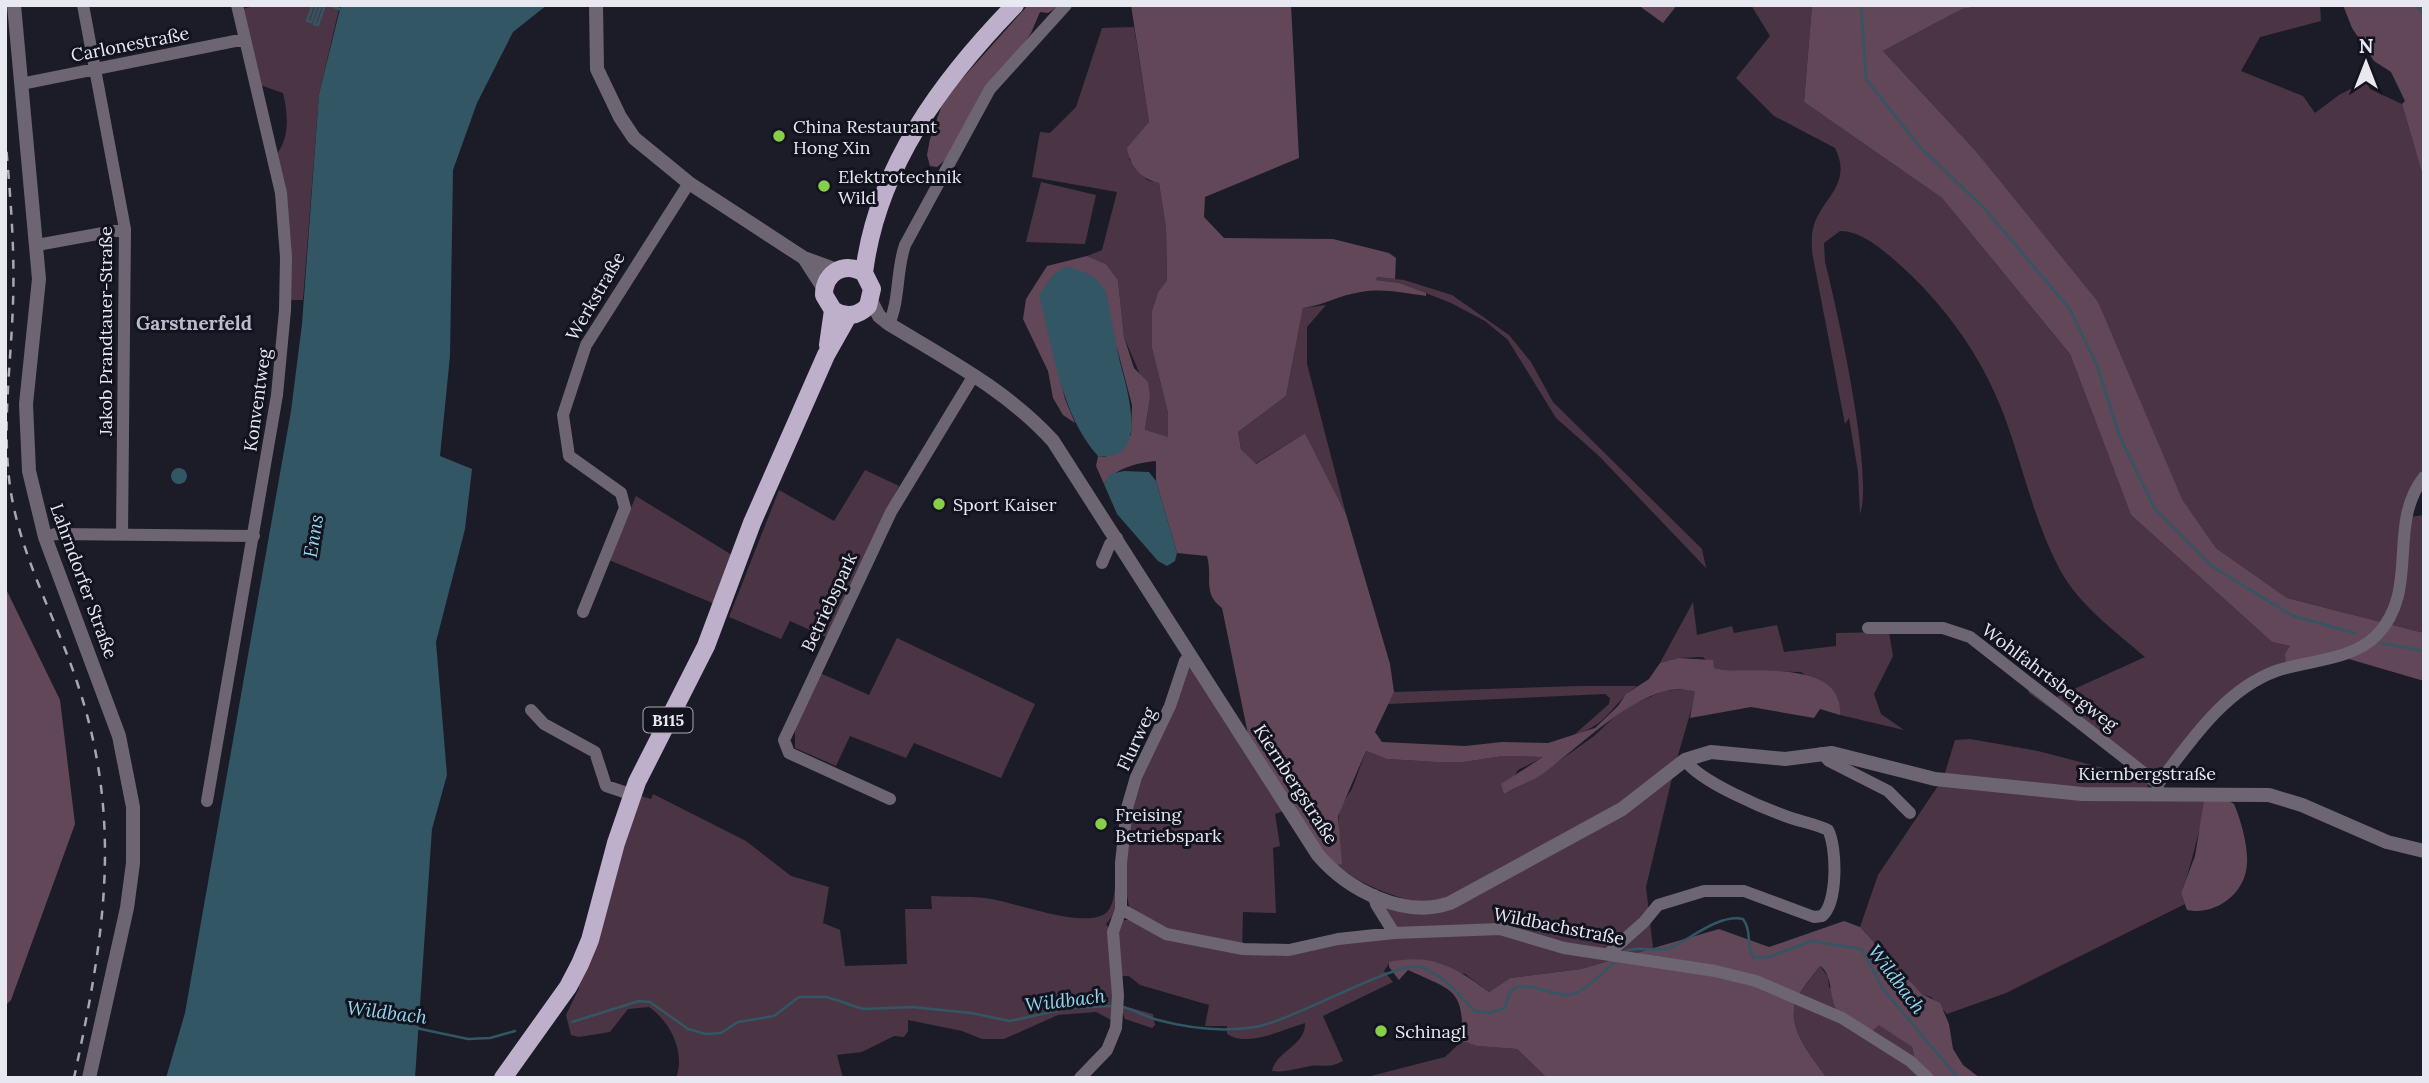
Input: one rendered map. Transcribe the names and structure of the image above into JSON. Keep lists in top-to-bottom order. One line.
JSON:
{"streets":{"main road":["B115"],"street":["Carlonestraße","Werkstraße","Jakob Prandtauer-Straße","Konventweg","Lahrndorfer Straße","Betriebspark","Wohlfahrtsbergweg","Flurweg","Kiernbergstraße","Wildbachstraße"]},"crossings":[["Carlonestraße","Jakob Prandtauer-Straße"],["Carlonestraße","Konventweg"],["Carlonestraße","Lahrndorfer Straße"],["Betriebspark","Kiernbergstraße"],["Wohlfahrtsbergweg","Kiernbergstraße"],["B115","Kiernbergstraße"],["Flurweg","Kiernbergstraße"],["Flurweg","Wildbachstraße"]],"districts":["Garstnerfeld"],"water":["Enns","Wildbach"],"places":["China Restaurant Hong Xin","Elektrotechnik Wild","Sport Kaiser","Freising Betriebspark","Schinagl"],"north":"top"}
